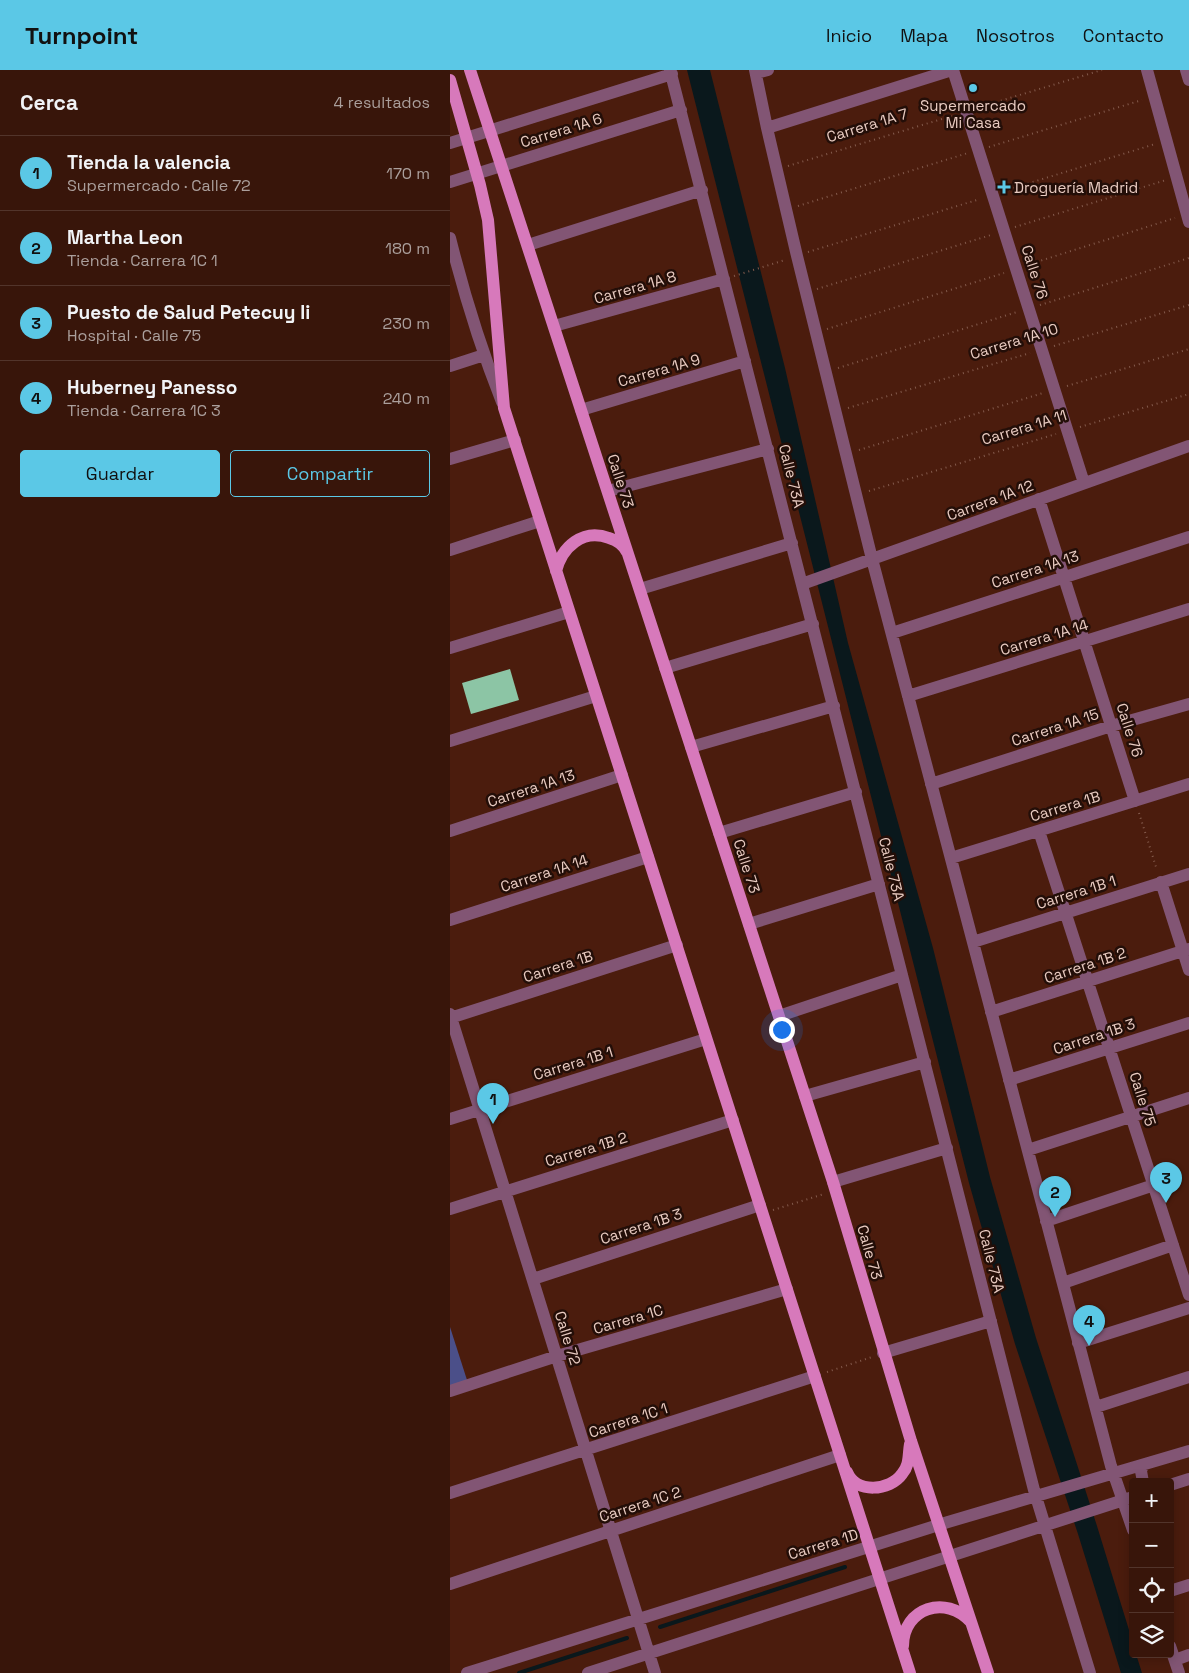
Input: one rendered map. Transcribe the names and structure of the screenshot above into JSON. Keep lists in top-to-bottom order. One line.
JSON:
{"streets":{"main road":["Calle 73"],"street":["Carrera 1A 6","Calle 76","Carrera 1A 8","Carrera 1A 9","Calle 73A","Carrera 1A 12","Carrera 1A 13","Carrera 1A 14","Carrera 1A 15","Carrera 1B","Carrera 1B 1","Carrera 1B 2","Carrera 1B 3","Calle 75","Carrera 1C","Calle 72","Carrera 1C 1","Carrera 1C 2","Carrera 1D"],"path":["Carrera 1A 7","Carrera 1A 10","Carrera 1A 11"]},"crossings":[["Carrera 1A 7","Calle 76"],["Carrera 1A 6","Calle 73A"],["Carrera 1A 6","Calle 73"],["Calle 76","Carrera 1A 10"],["Calle 76","Carrera 1A 11"],["Calle 76","Carrera 1A 12"],["Calle 76","Carrera 1A 13"],["Calle 76","Carrera 1A 14"],["Calle 76","Carrera 1A 15"],["Calle 76","Carrera 1B"],["Carrera 1A 8","Calle 73A"],["Carrera 1A 8","Calle 73"],["Carrera 1A 9","Calle 73A"],["Carrera 1A 9","Calle 73"],["Calle 73A","Carrera 1A 12"],["Calle 73A","Carrera 1D"],["Calle 73","Carrera 1D"],["Carrera 1B","Calle 75"],["Carrera 1B","Calle 72"],["Carrera 1B 1","Calle 75"],["Carrera 1B 1","Calle 72"],["Carrera 1B 2","Calle 75"],["Carrera 1B 2","Calle 72"],["Carrera 1B 3","Calle 75"],["Carrera 1B 3","Calle 72"],["Carrera 1C","Calle 72"],["Calle 72","Carrera 1C 1"],["Calle 72","Carrera 1C 2"],["Calle 72","Carrera 1D"]],"places":{"other":["Supermercado Mi Casa"],"health":["Droguería Madrid"]},"page":{"header":"Turnpoint","nav":["Inicio","Mapa","Nosotros","Contacto"],"heading":["Cerca","4 resultados"],"list":[{"mark":"1","name":"Tienda la valencia","note":"Supermercado · Calle 72","value":"170 m"},{"mark":"2","name":"Martha Leon","note":"Tienda · Carrera 1C 1","value":"180 m"},{"mark":"3","name":"Puesto de Salud Petecuy Ii","note":"Hospital · Calle 75","value":"230 m"},{"mark":"4","name":"Huberney Panesso","note":"Tienda · Carrera 1C 3","value":"240 m"}],"buttons":["Guardar","Compartir"],"pins":["1","3","2","4"],"map_buttons":["+","−"]}}
